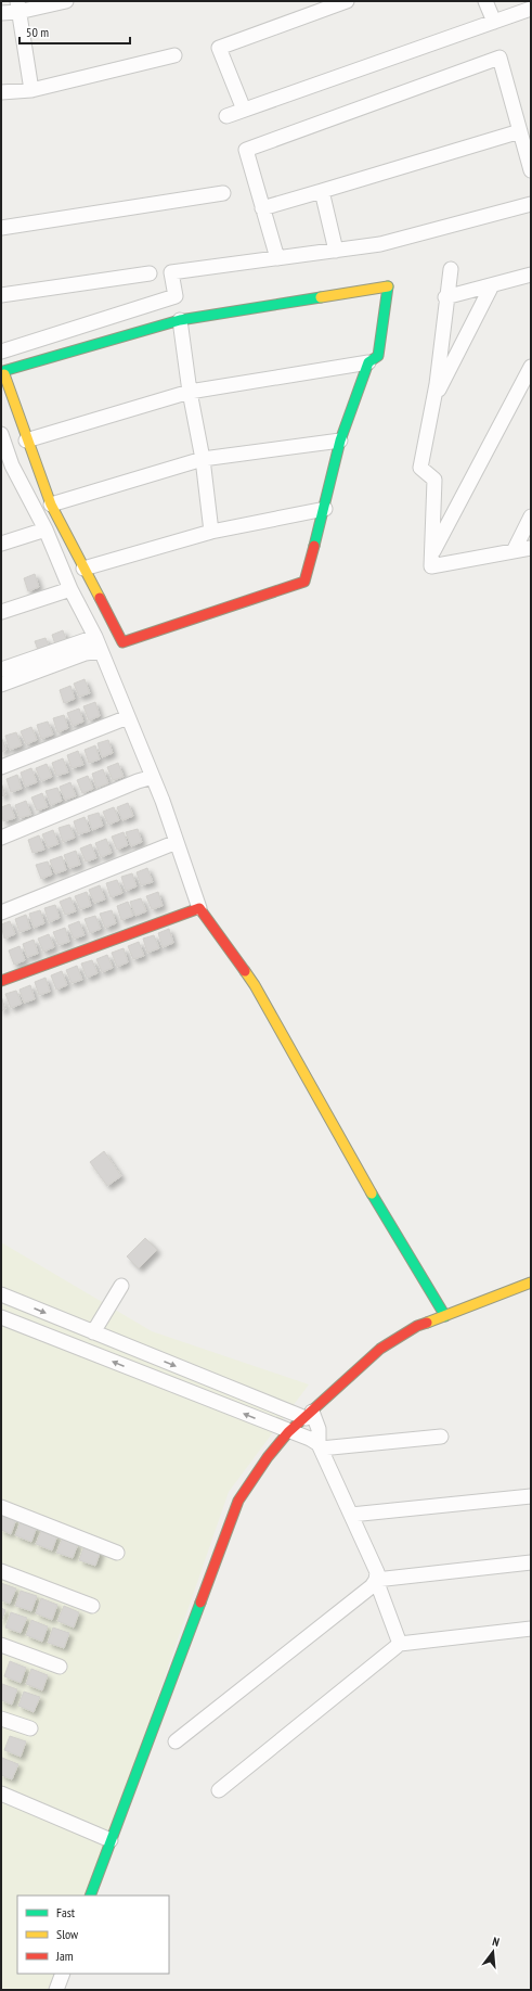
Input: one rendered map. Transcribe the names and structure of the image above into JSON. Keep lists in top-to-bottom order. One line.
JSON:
{"legend":["Fast","Slow","Jam"],"scale_bar":"50 m","north":"top"}
